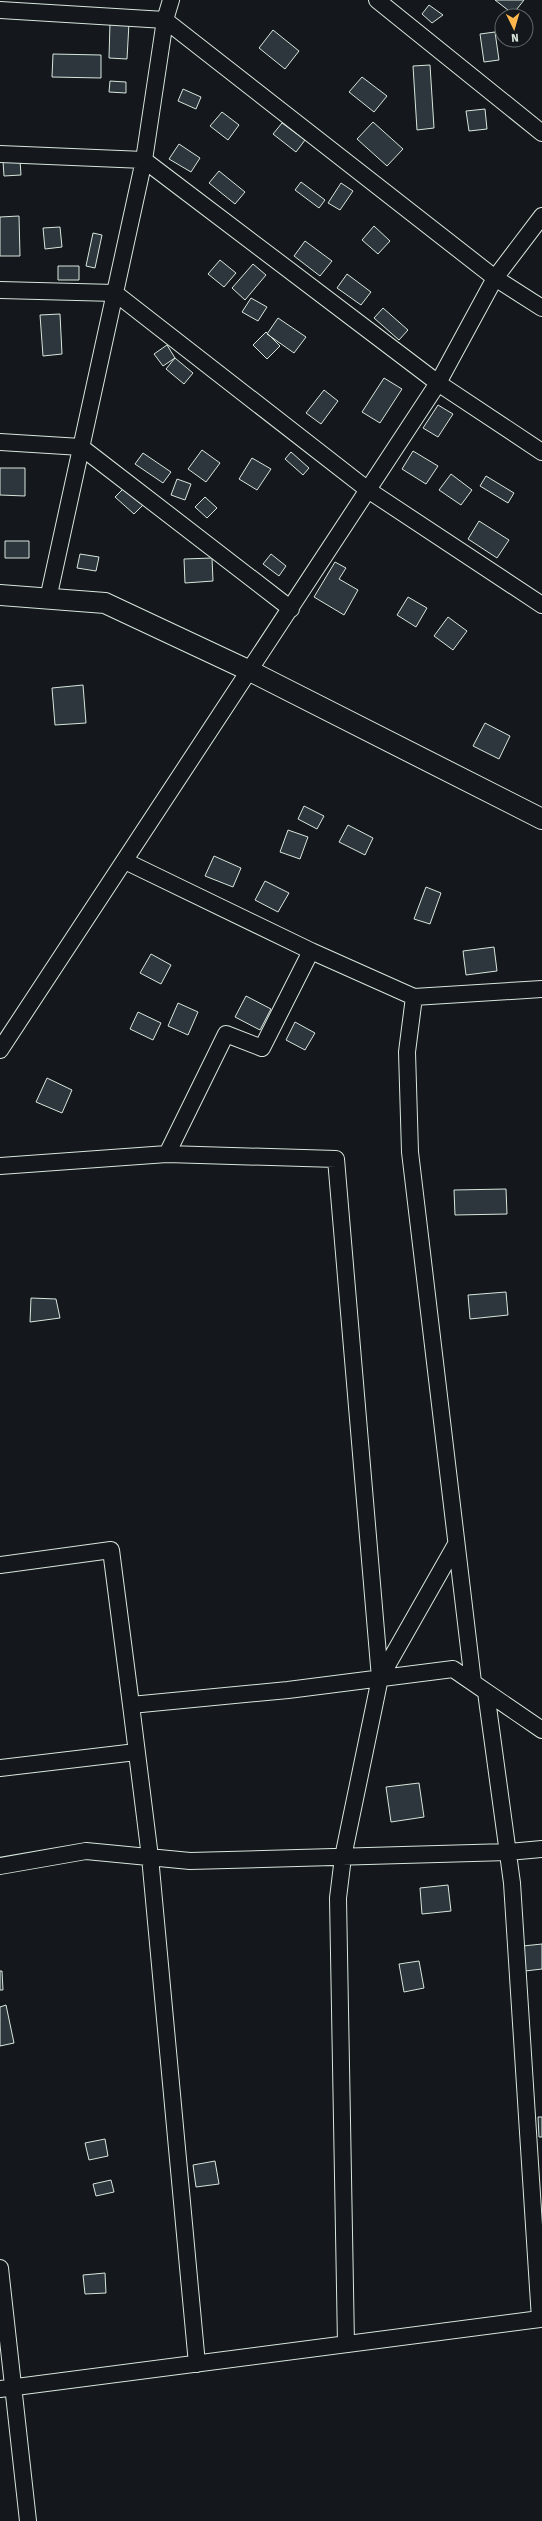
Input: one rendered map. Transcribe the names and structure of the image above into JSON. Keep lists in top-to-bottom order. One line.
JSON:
{"north":"bottom"}
